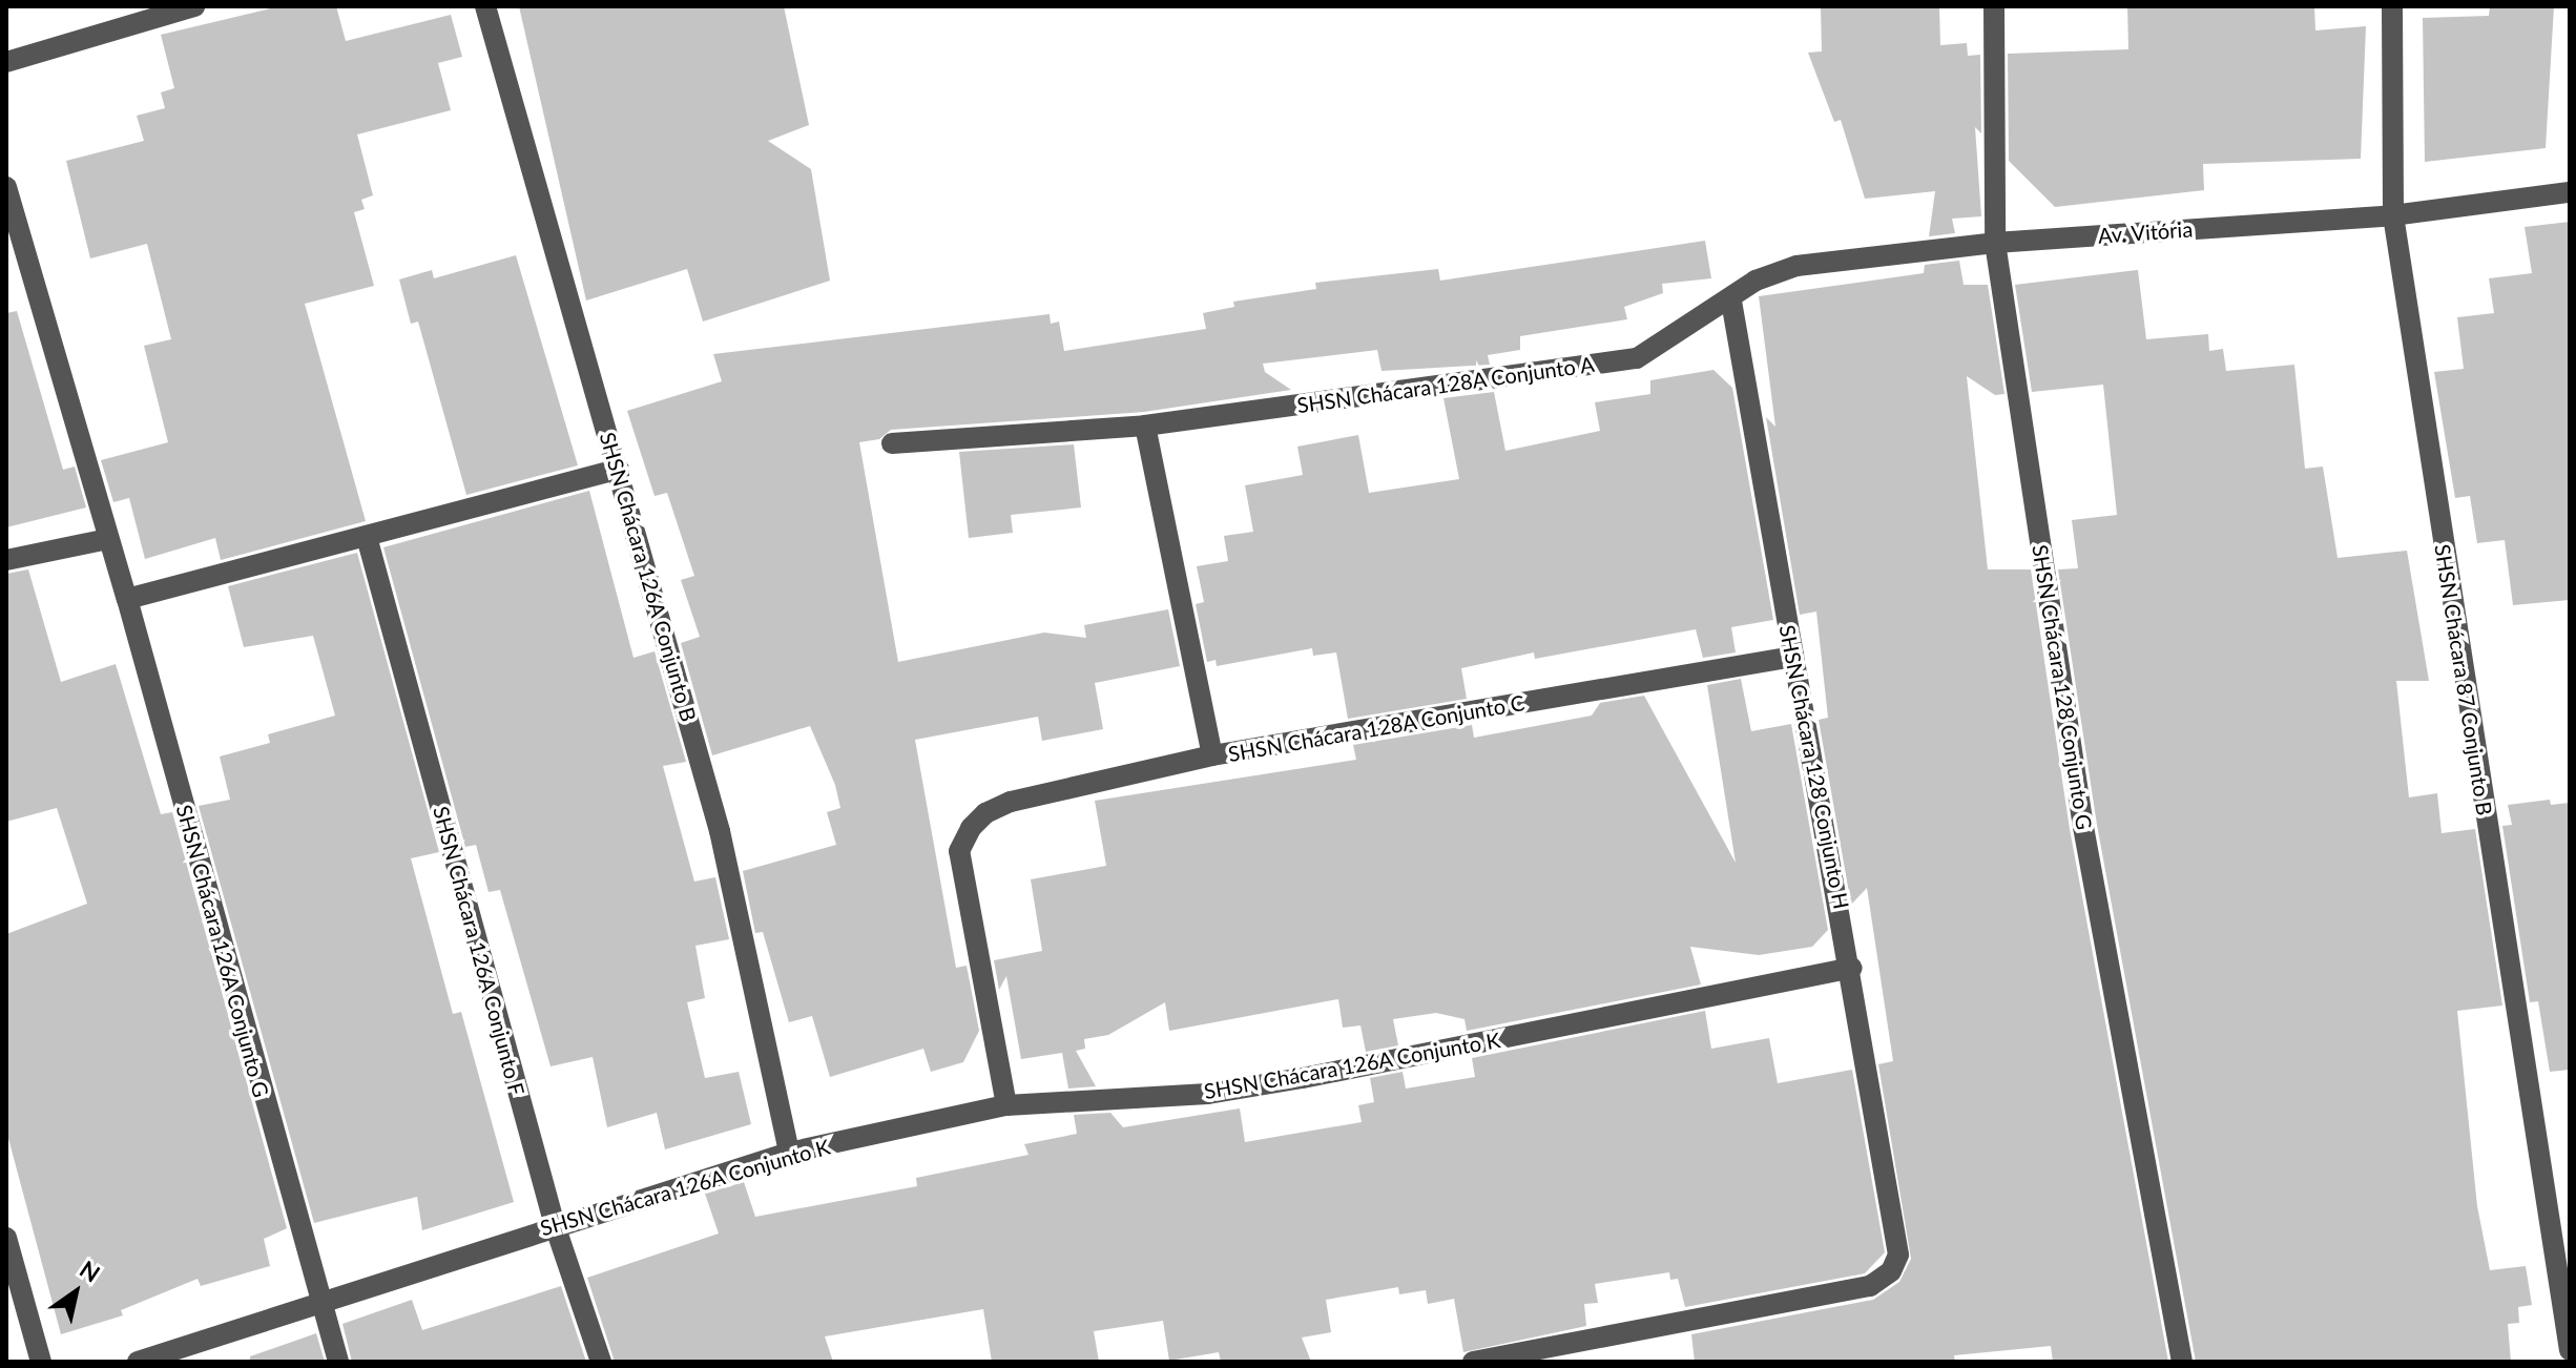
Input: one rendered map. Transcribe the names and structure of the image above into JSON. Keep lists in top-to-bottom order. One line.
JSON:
{"streets":{"street":["Av. Vitória","SHSN Chácara 128A Conjunto A","SHSN Chácara 126A Conjunto B","SHSN Chácara 87 Conjunto B","SHSN Chácara 128 Conjunto G","SHSN Chácara 128A Conjunto C","SHSN Chácara 128 Conjunto H","SHSN Chácara 126A Conjunto G","SHSN Chácara 126A Conjunto F","SHSN Chácara 126A Conjunto K"]},"crossings":[["Av. Vitória","SHSN Chácara 128A Conjunto A"],["Av. Vitória","SHSN Chácara 87 Conjunto B"],["Av. Vitória","SHSN Chácara 128 Conjunto G"],["Av. Vitória","SHSN Chácara 128 Conjunto H"],["SHSN Chácara 128A Conjunto A","SHSN Chácara 128 Conjunto H"],["SHSN Chácara 126A Conjunto B","SHSN Chácara 126A Conjunto K"],["SHSN Chácara 128A Conjunto C","SHSN Chácara 128 Conjunto H"],["SHSN Chácara 128A Conjunto C","SHSN Chácara 126A Conjunto K"],["SHSN Chácara 128 Conjunto H","SHSN Chácara 126A Conjunto K"],["SHSN Chácara 126A Conjunto G","SHSN Chácara 126A Conjunto K"],["SHSN Chácara 126A Conjunto F","SHSN Chácara 126A Conjunto K"]],"north":"top right"}
